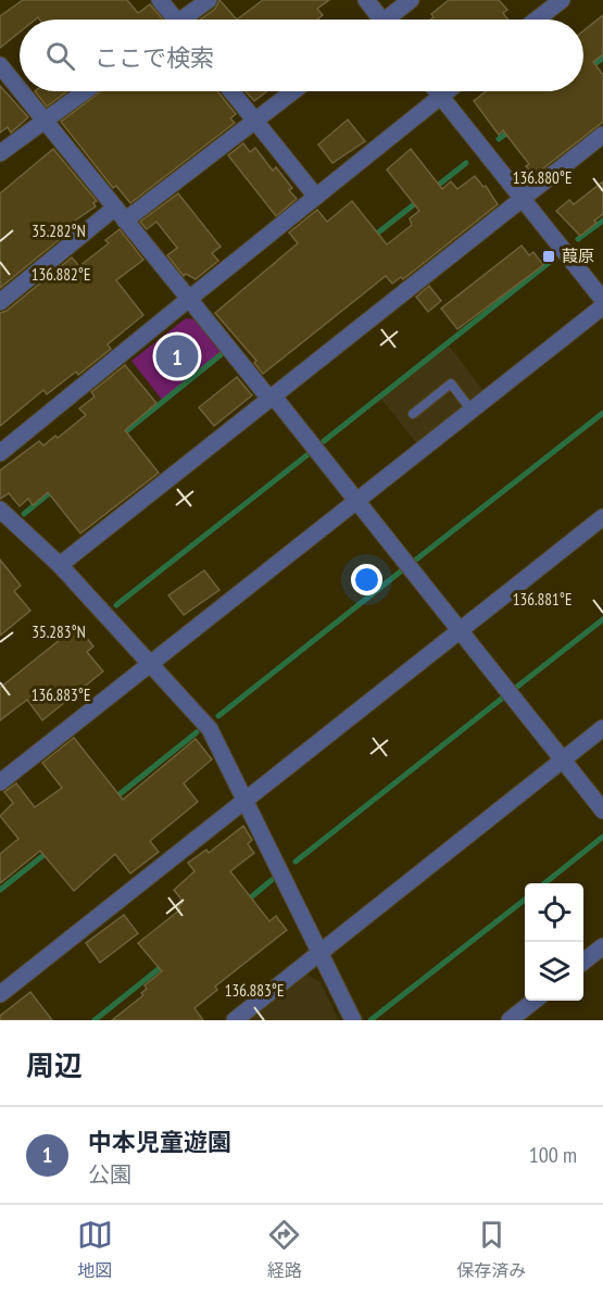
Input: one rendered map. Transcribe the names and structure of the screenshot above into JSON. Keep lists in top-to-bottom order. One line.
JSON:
{"places":{"transit":["葭原"]},"page":{"search":"ここで検索","pins":"1","heading":"周辺","list":[{"mark":"1","name":"中本児童遊園","note":"公園","value":"100 m"}],"nav":["地図","経路","保存済み"]},"coordinates":["136.880°E","35.282°N","136.882°E","136.881°E","35.283°N","136.883°E"]}
